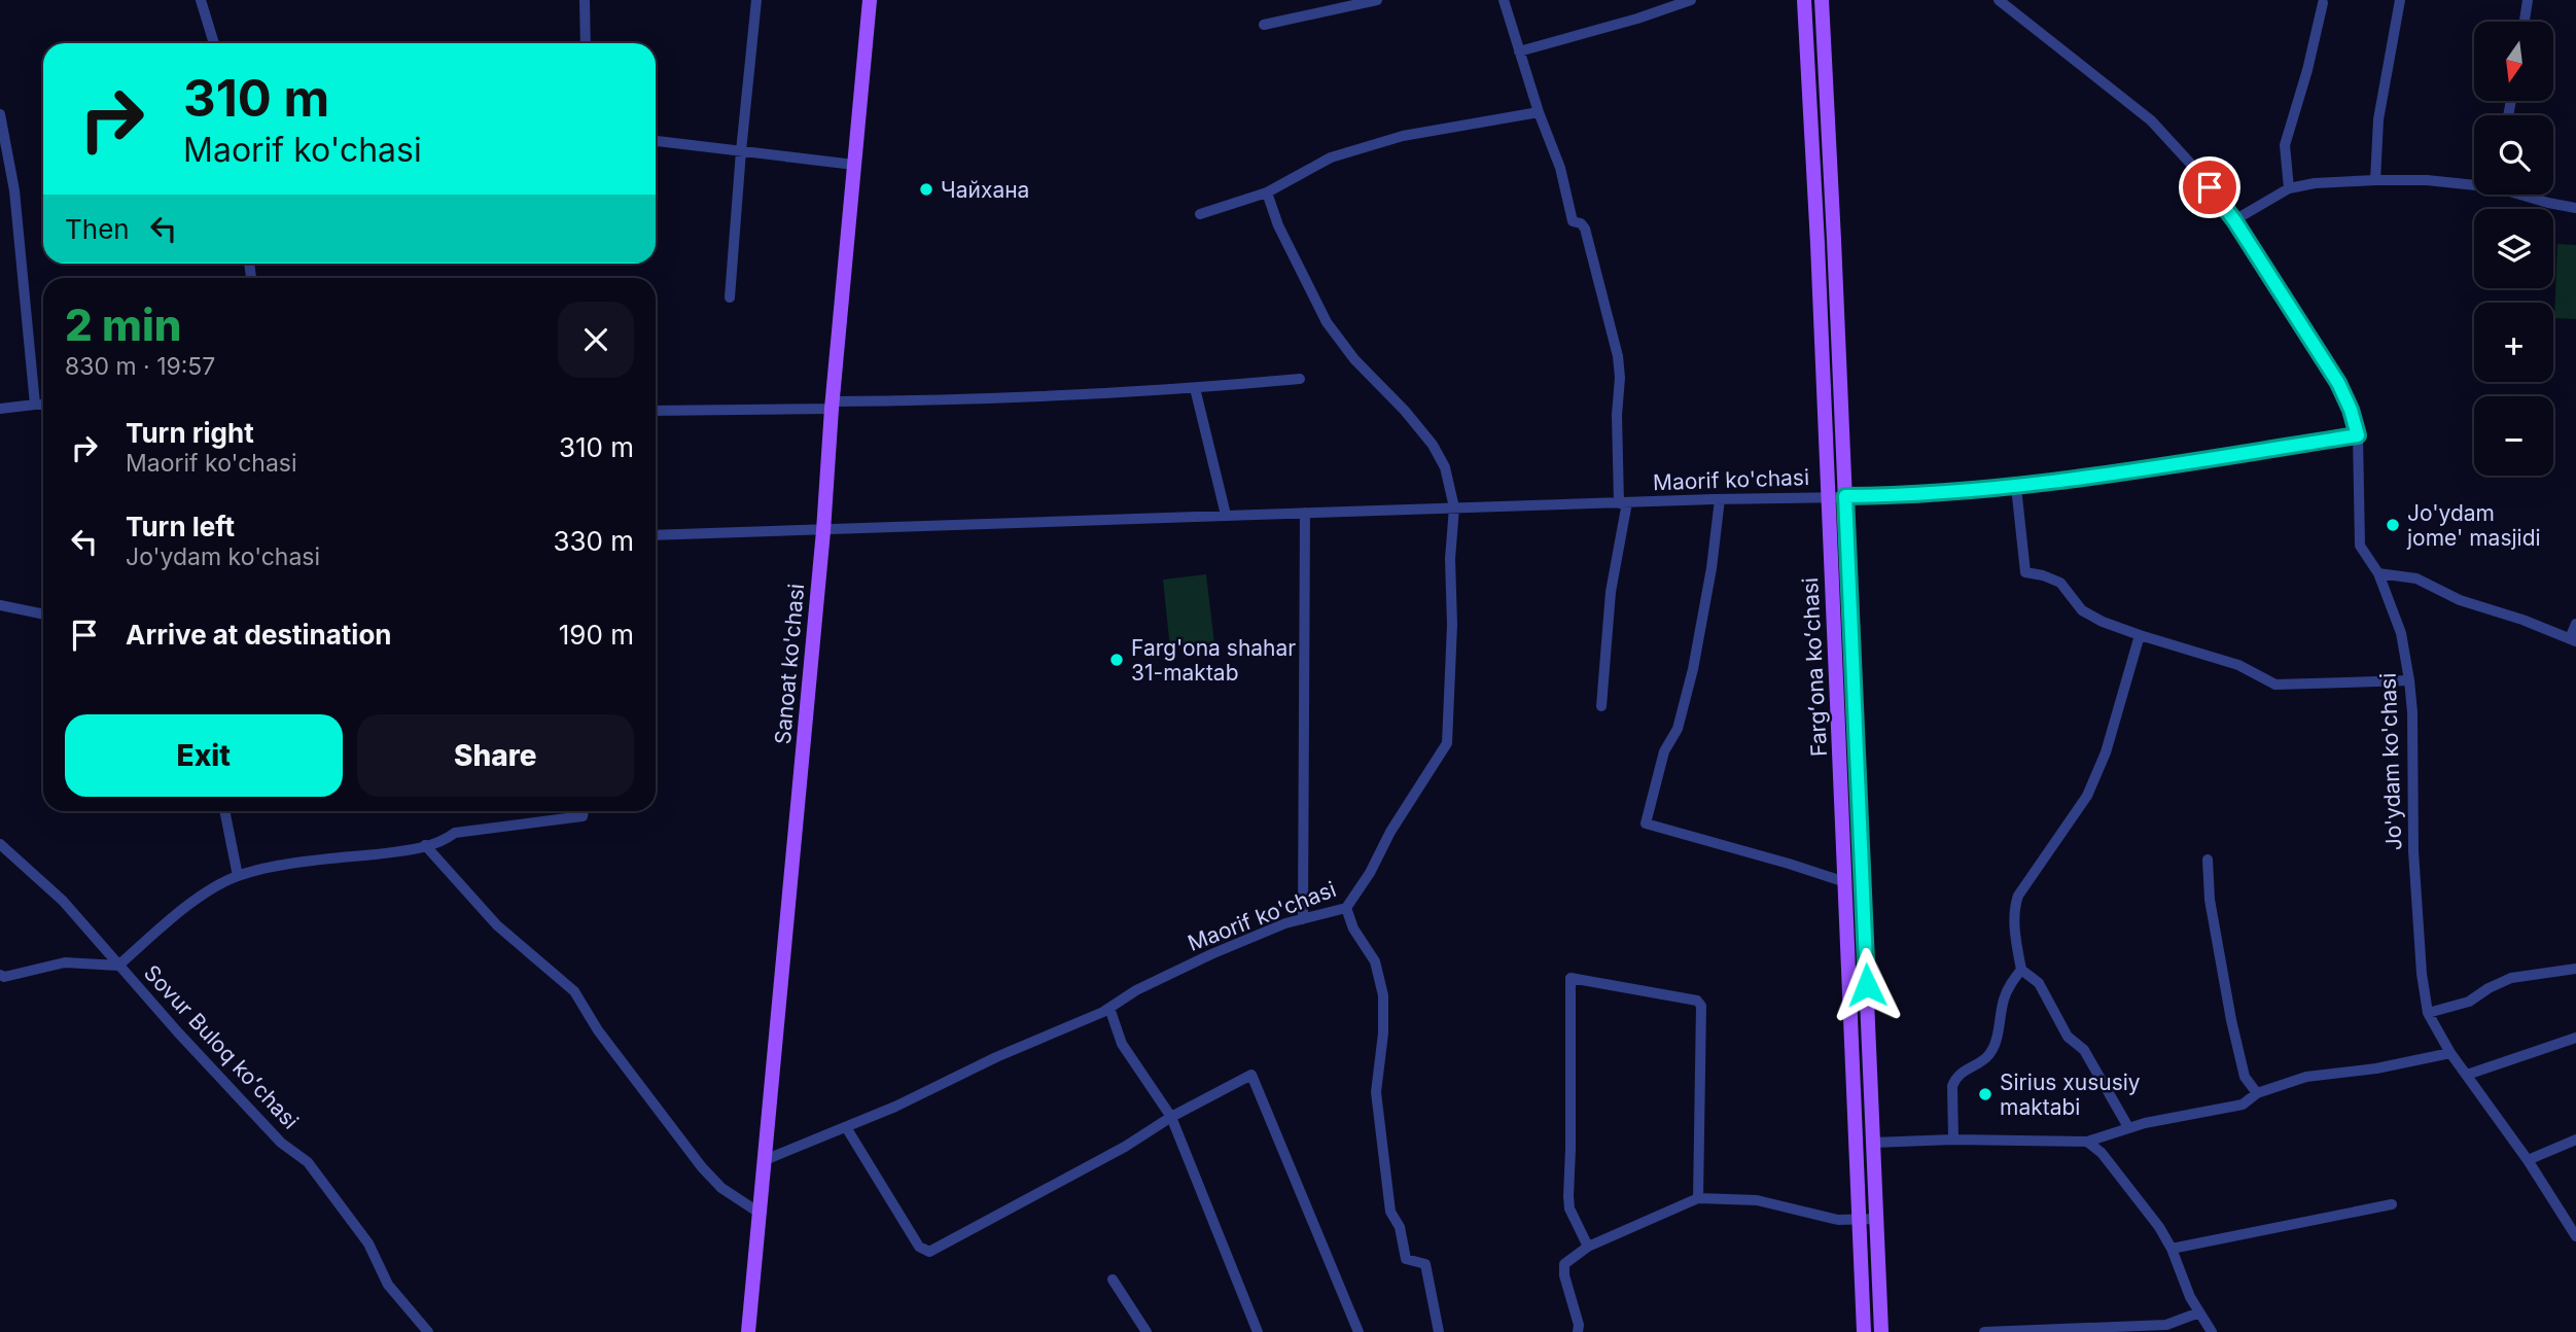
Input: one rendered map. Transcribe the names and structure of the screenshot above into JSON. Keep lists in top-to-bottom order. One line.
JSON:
{"streets":{"main road":["Sanoat ko'chasi","Fargʻona koʻchasi"],"street":["Maorif ko'chasi","Jo'ydam ko'chasi","Sovur Buloq koʻchasi"]},"crossings":[["Maorif ko'chasi","Sanoat ko'chasi"],["Maorif ko'chasi","Fargʻona koʻchasi"],["Maorif ko'chasi","Jo'ydam ko'chasi"]],"places":["Чайхана","Jo'ydam jome' masjidi","Farg'ona shahar 31-maktab","Sirius xususiy maktabi"],"north":"bottom","page":{"map_buttons":["+","−"],"turn":["310 m","Maorif ko'chasi"],"then":"Then","heading":["2 min","830 m · 19:57"],"list":[{"name":"Turn right","note":"Maorif ko'chasi","value":"310 m"},{"name":"Turn left","note":"Jo'ydam ko'chasi","value":"330 m"},{"name":"Arrive at destination","value":"190 m"}],"buttons":["Exit","Share"]}}
